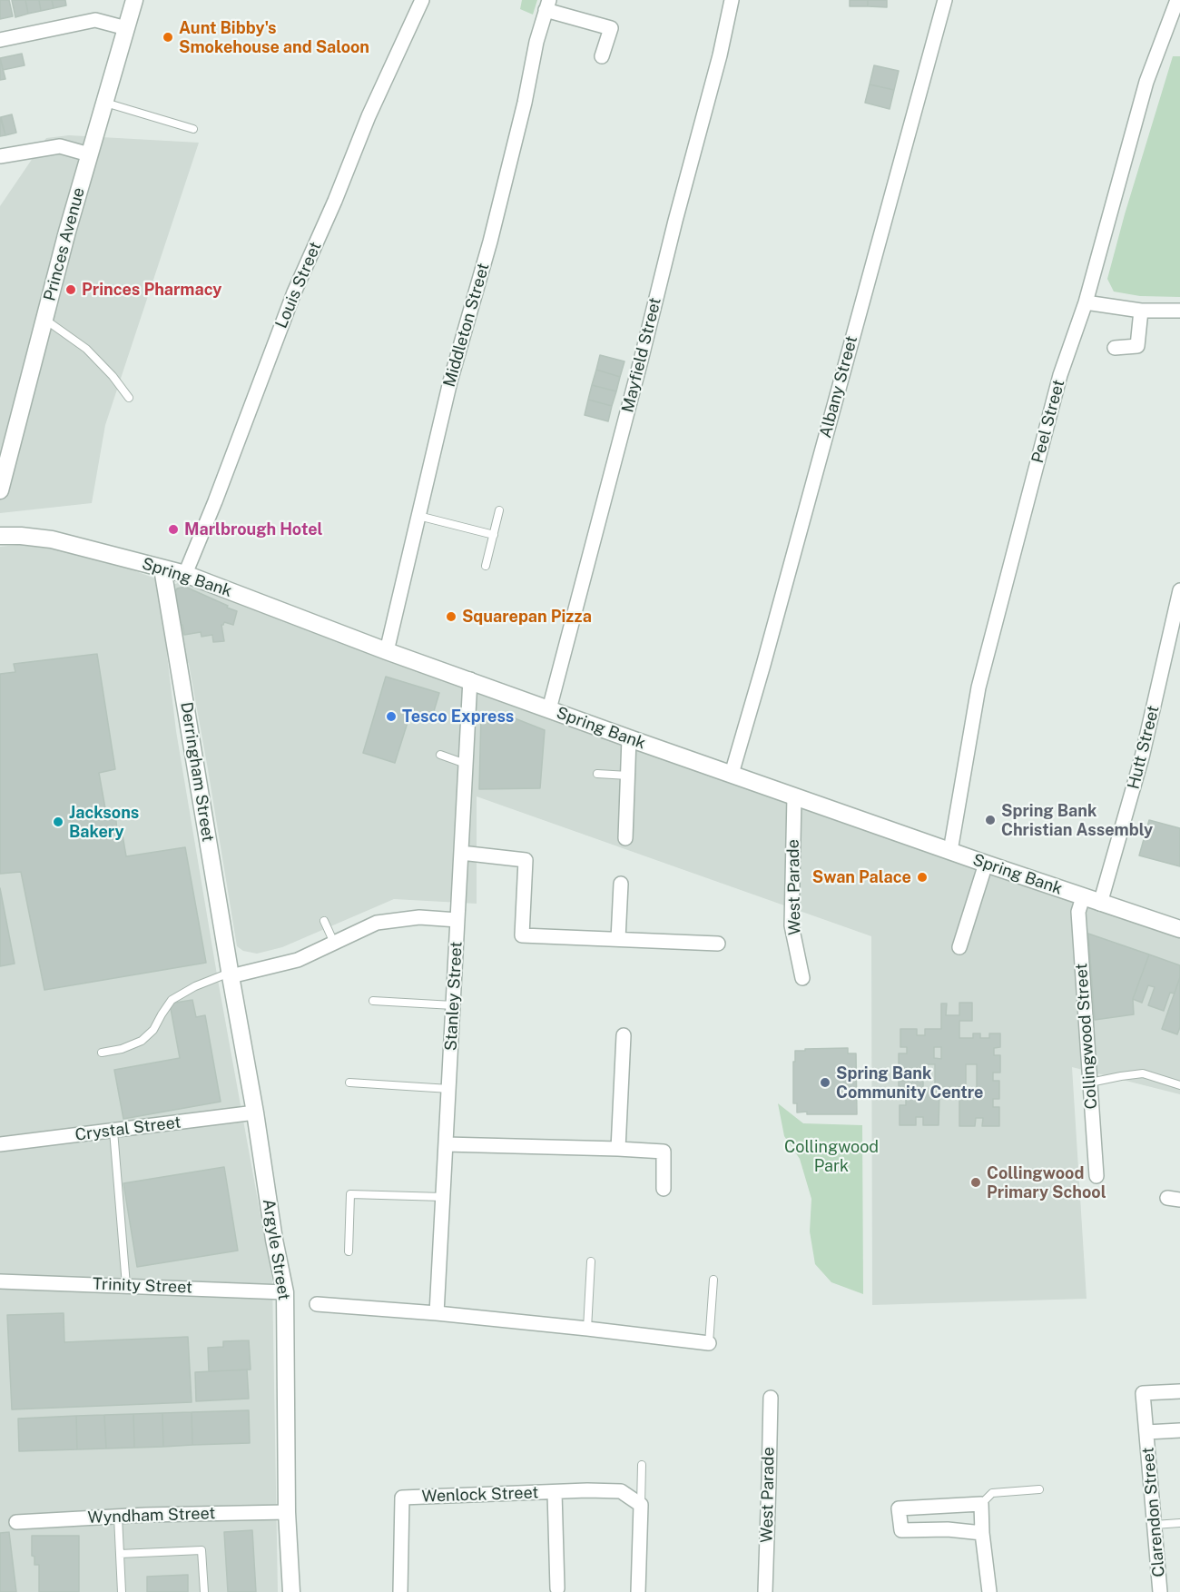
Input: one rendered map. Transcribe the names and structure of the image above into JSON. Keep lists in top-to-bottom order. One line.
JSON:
{"streets":{"street":["Princes Avenue","Louis Street","Middleton Street","Mayfield Street","Albany Street","Peel Street","Spring Bank","Hutt Street","Derringham Street","West Parade","Stanley Street","Collingwood Street","Crystal Street","Argyle Street","Trinity Street","Wenlock Street","Clarendon Street","Wyndham Street"]},"crossings":[["Louis Street","Spring Bank"],["Middleton Street","Spring Bank"],["Mayfield Street","Spring Bank"],["Albany Street","Spring Bank"],["Peel Street","Spring Bank"],["Spring Bank","Hutt Street"],["Spring Bank","Derringham Street"],["Spring Bank","West Parade"],["Spring Bank","Stanley Street"],["Spring Bank","Collingwood Street"],["Derringham Street","Argyle Street"],["Crystal Street","Argyle Street"],["Argyle Street","Trinity Street"],["Argyle Street","Wyndham Street"]],"parks":["Collingwood Park"],"places":["Aunt Bibby's Smokehouse and Saloon","Princes Pharmacy","Marlbrough Hotel","Squarepan Pizza","Tesco Express","Spring Bank Christian Assembly","Jacksons Bakery","Swan Palace","Spring Bank Community Centre","Collingwood Primary School"]}
